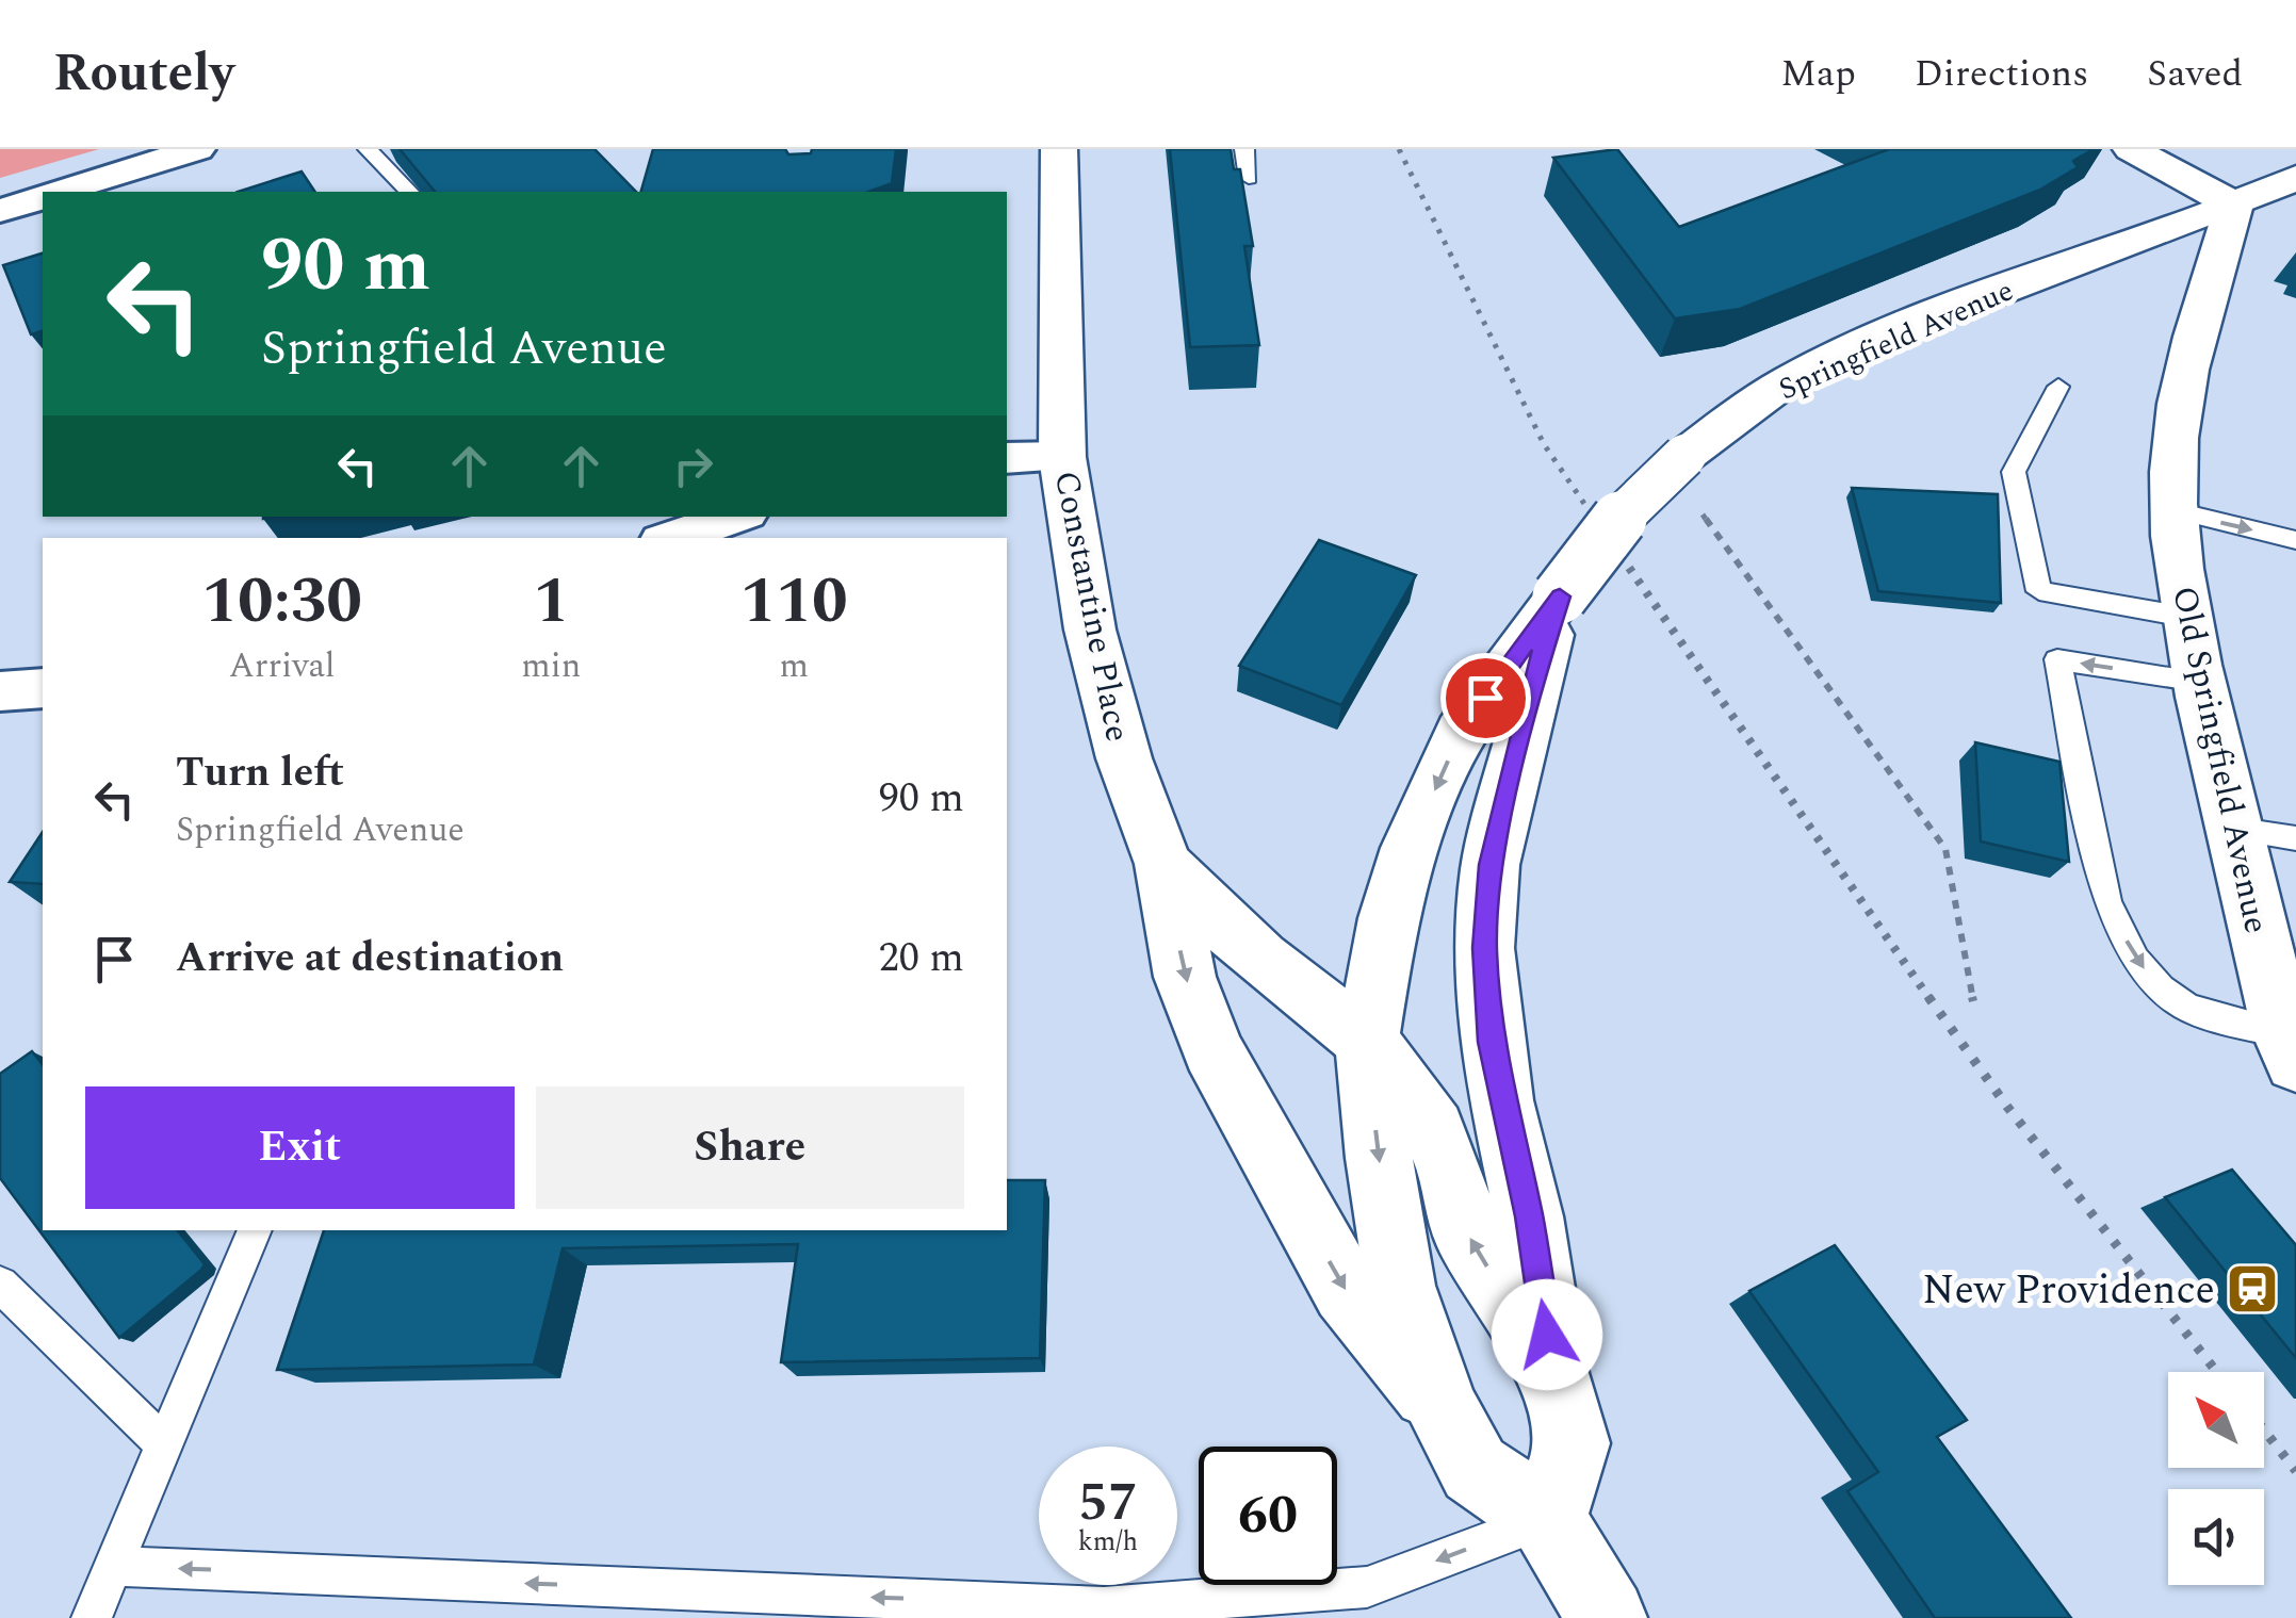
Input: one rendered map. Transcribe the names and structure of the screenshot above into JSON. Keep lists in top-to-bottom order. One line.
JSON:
{"streets":{"main road":["Springfield Avenue","Constantine Place","Old Springfield Avenue"]},"crossings":[["Springfield Avenue","Constantine Place"],["Springfield Avenue","Old Springfield Avenue"]],"places":{"station":["New Providence"]},"north":"top left","page":{"header":"Routely","nav":["Map","Directions","Saved"],"turn":["90 m","Springfield Avenue"],"eta":["10:30","Arrival","1","min","110","m"],"list":[{"name":"Turn left","note":"Springfield Avenue","value":"90 m"},{"name":"Arrive at destination","value":"20 m"}],"buttons":["Exit","Share"],"speed":"57 km/h","limit":"60"}}
